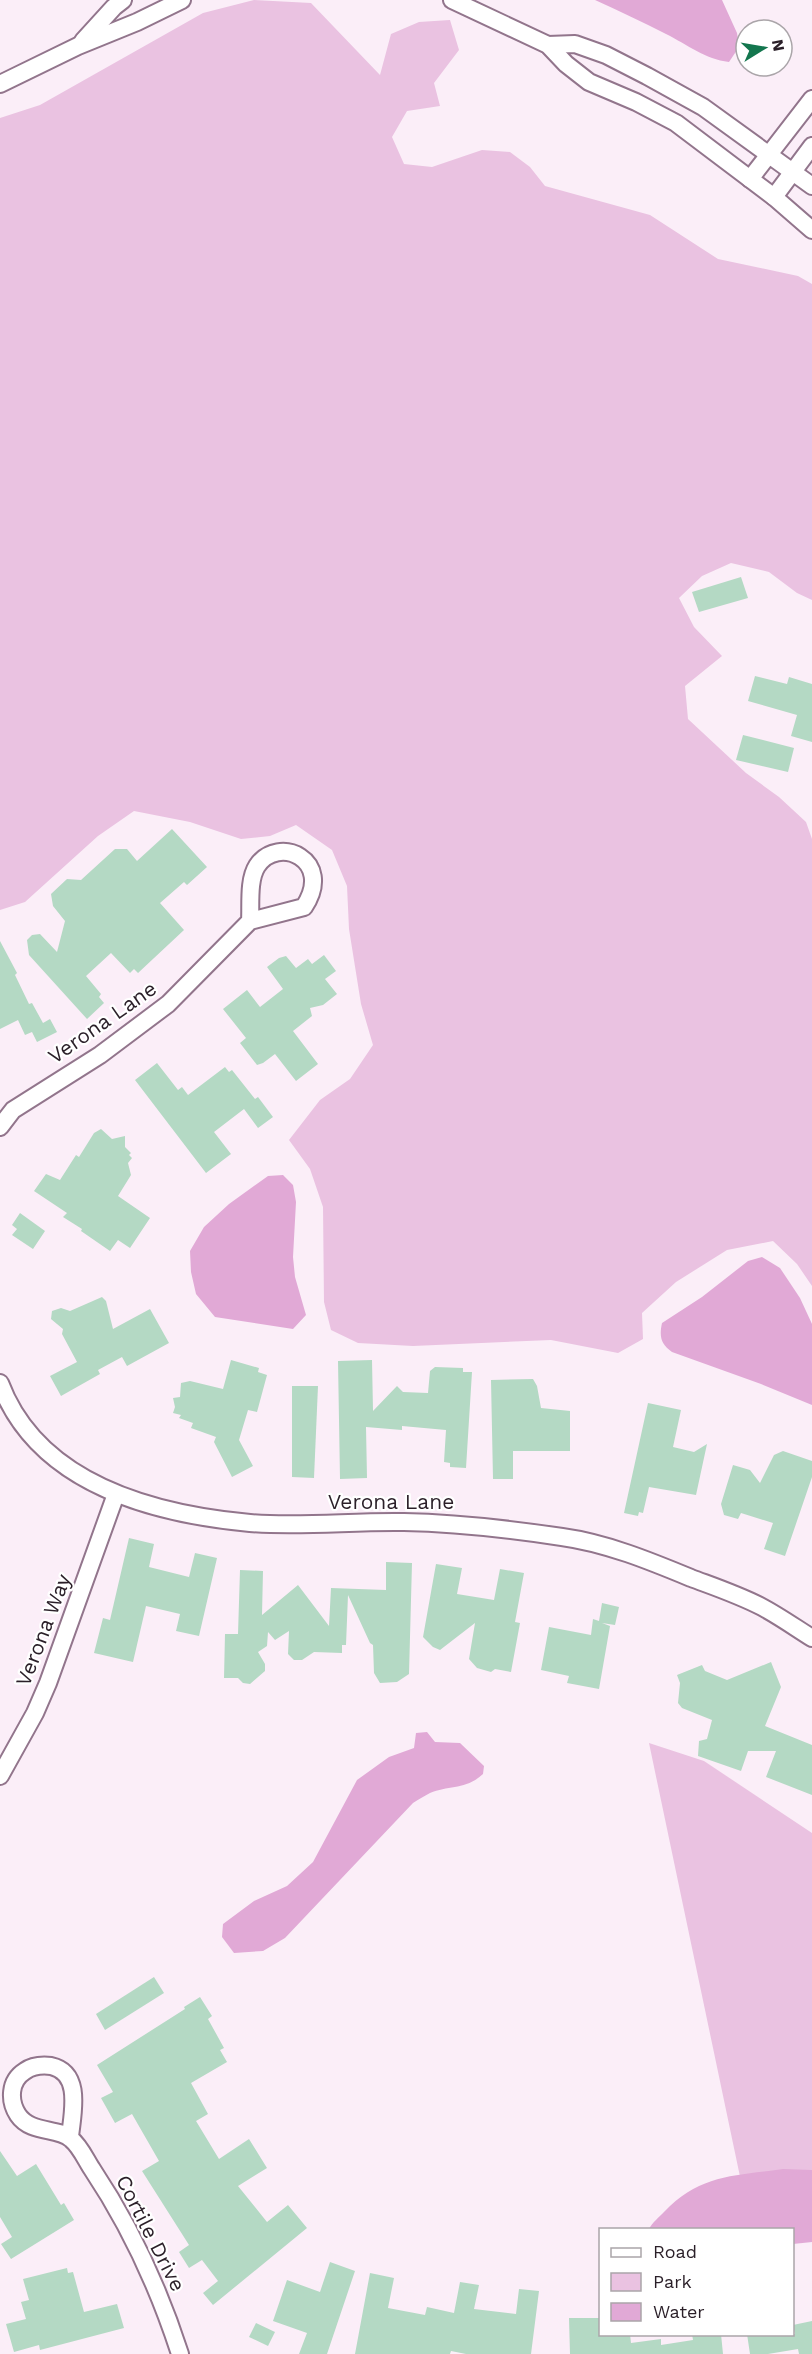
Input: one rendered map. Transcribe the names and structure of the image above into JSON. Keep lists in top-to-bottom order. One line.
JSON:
{"streets":{"street":["Verona Lane","Verona Way","Cortile Drive"]},"crossings":[["Verona Lane","Verona Way"]],"legend":["Road","Park","Water"],"north":"right"}
